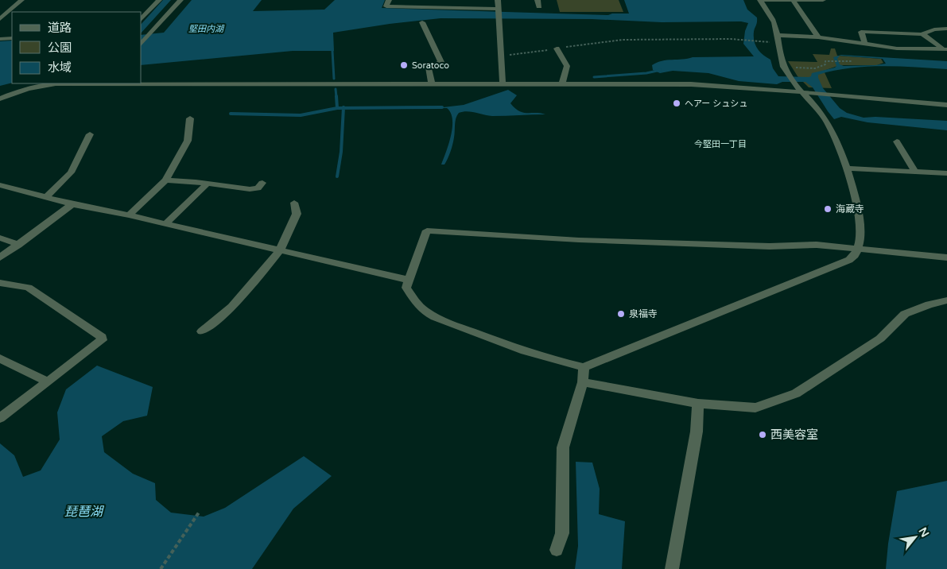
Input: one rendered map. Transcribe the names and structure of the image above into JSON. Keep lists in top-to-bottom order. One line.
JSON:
{"districts":["今堅田一丁目"],"water":["堅田内湖","琵琶湖"],"places":["Soratoco","ヘアー シュシュ","海蔵寺","泉福寺","西美容室"],"legend":["道路","公園","水域"],"north":"top right"}
